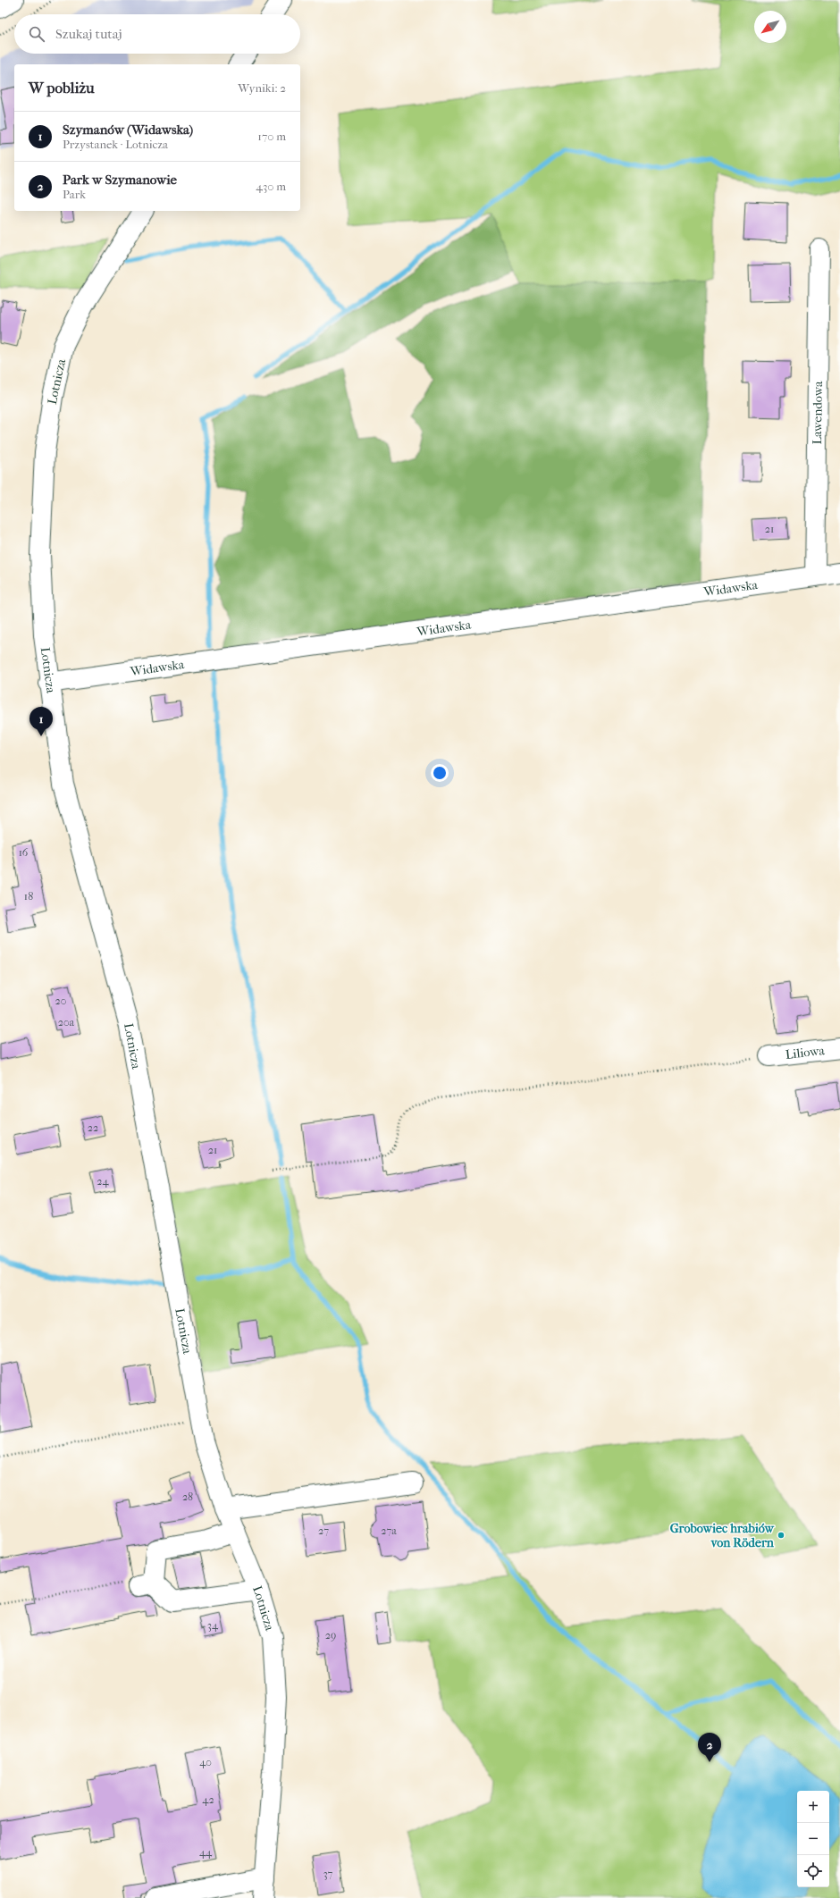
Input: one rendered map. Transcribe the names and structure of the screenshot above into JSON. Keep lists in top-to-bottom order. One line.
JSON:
{"streets":{"street":["Lotnicza","Lawendowa","Widawska","Liliowa"]},"crossings":[["Lotnicza","Widawska"],["Lawendowa","Widawska"]],"places":["Grobowiec hrabiów von Rödern"],"house_numbers":["21","16","18","20","20a","22","21","24","28","27","27a","34","29","40","42","44","37"],"north":"bottom left","page":{"search":"Szukaj tutaj","heading":["W pobliżu","Wyniki: 2"],"list":[{"mark":"1","name":"Szymanów (Widawska)","note":"Przystanek · Lotnicza","value":"170 m"},{"mark":"2","name":"Park w Szymanowie","note":"Park","value":"430 m"}],"pins":["1","2"],"map_buttons":["+","−"]}}
